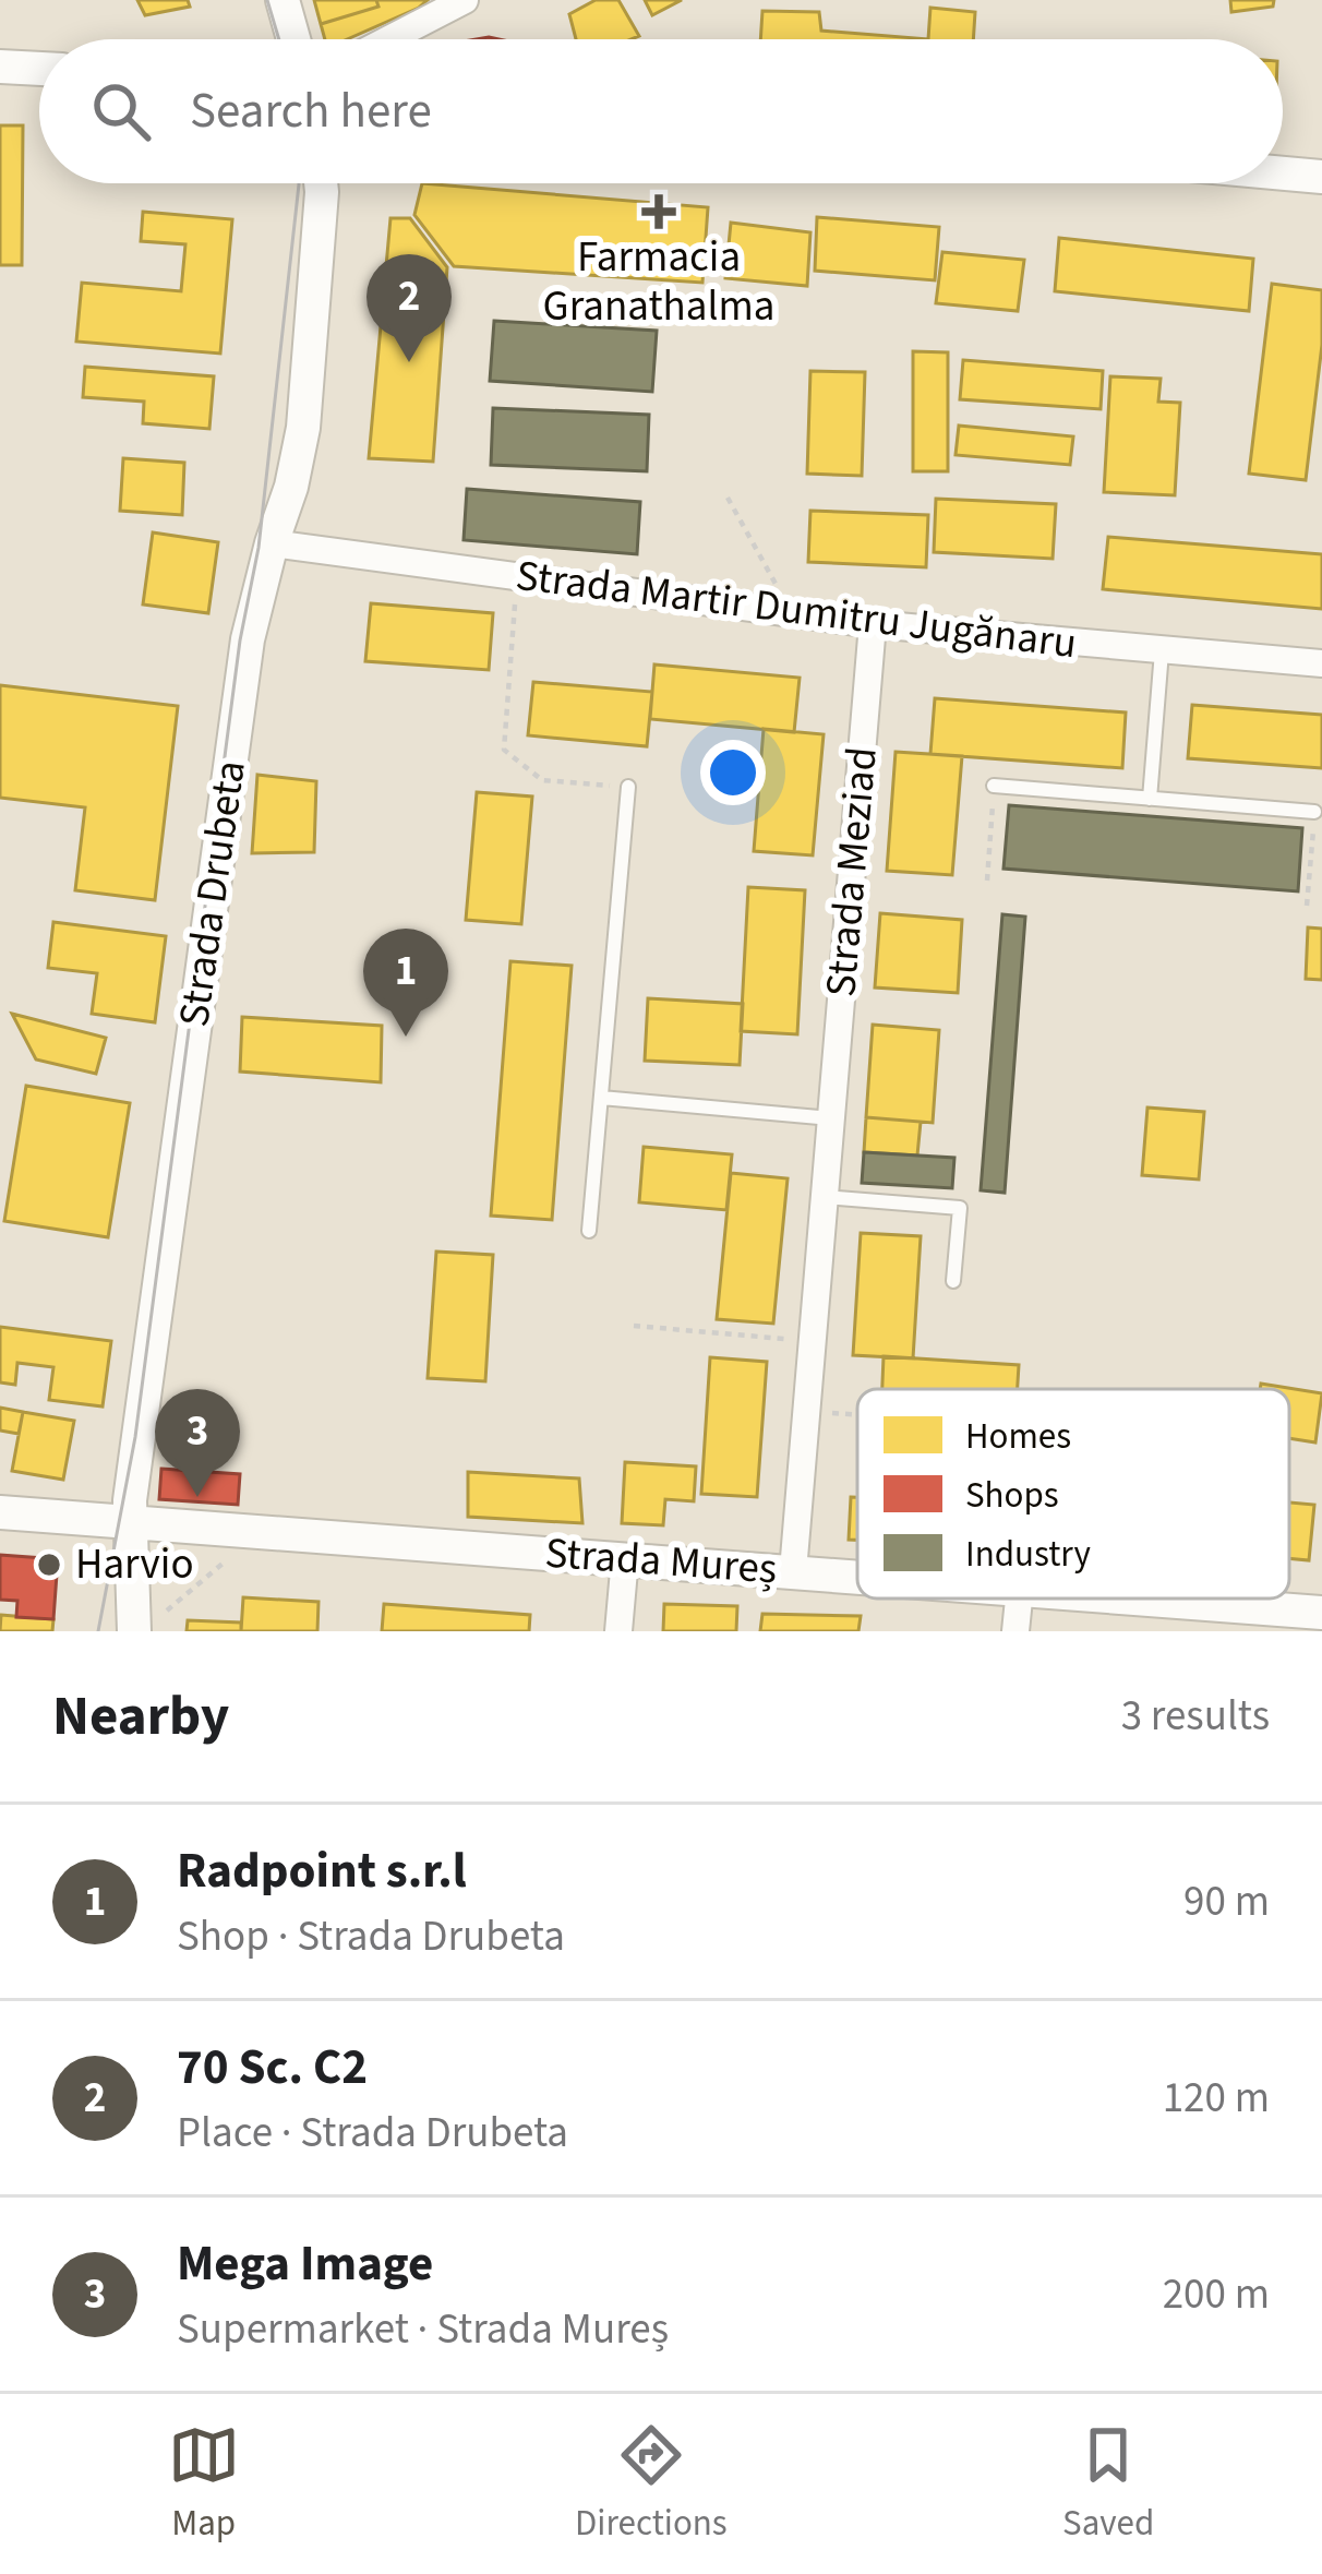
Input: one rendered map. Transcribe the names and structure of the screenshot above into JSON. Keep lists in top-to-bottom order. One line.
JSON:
{"streets":{"street":["Strada Martir Dumitru Jugănaru","Strada Meziad","Strada Drubeta","Strada Mureș"]},"crossings":[["Strada Martir Dumitru Jugănaru","Strada Meziad"],["Strada Martir Dumitru Jugănaru","Strada Drubeta"],["Strada Meziad","Strada Mureș"],["Strada Drubeta","Strada Mureș"]],"places":{"health":["Farmacia Granathalma"],"other":["Harvio"]},"legend":["Homes","Shops","Industry"],"page":{"search":"Search here","pins":["2","1","3"],"heading":["Nearby","3 results"],"list":[{"mark":"1","name":"Radpoint s.r.l","note":"Shop · Strada Drubeta","value":"90 m"},{"mark":"2","name":"70 Sc. C2","note":"Place · Strada Drubeta","value":"120 m"},{"mark":"3","name":"Mega Image","note":"Supermarket · Strada Mureș","value":"200 m"}],"nav":["Map","Directions","Saved"]}}
